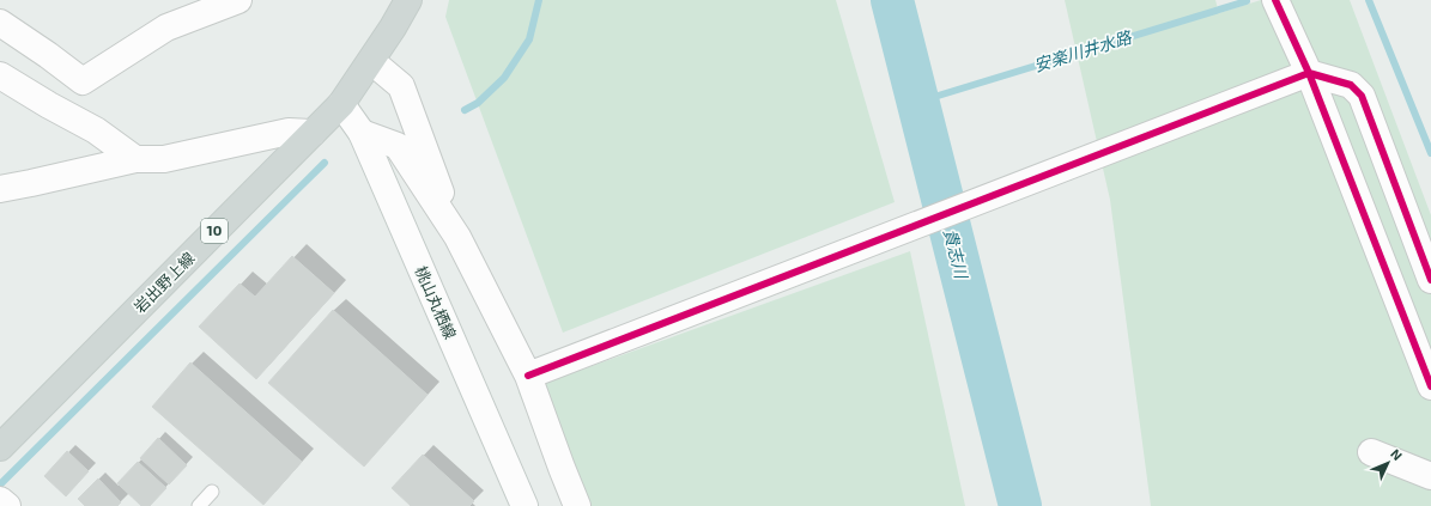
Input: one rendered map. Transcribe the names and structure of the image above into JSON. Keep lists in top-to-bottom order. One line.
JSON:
{"streets":{"main road":["10","岩出野上線"],"street":["桃山丸栖線"]},"crossings":[["岩出野上線","桃山丸栖線"]],"water":["安楽川井水路","貴志川"],"north":"top right"}
